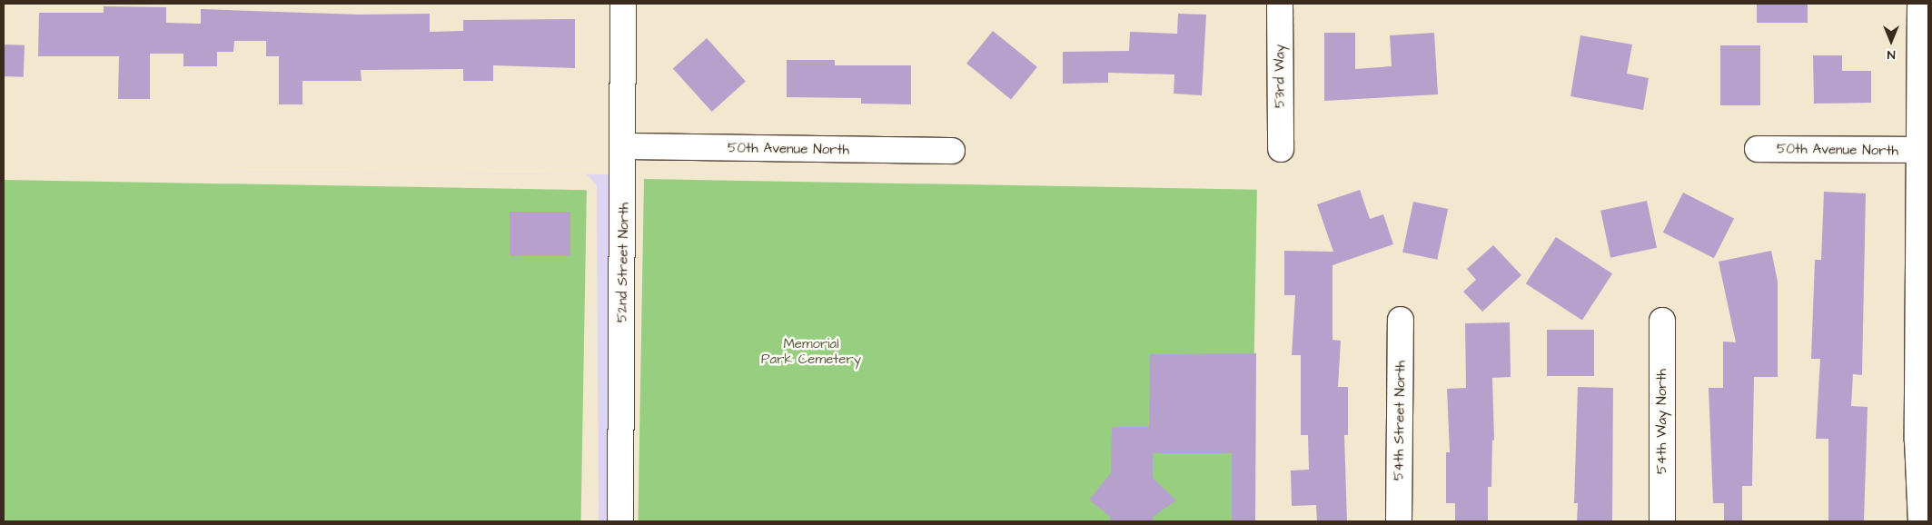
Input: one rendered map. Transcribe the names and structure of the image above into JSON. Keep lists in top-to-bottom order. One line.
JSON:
{"streets":{"street":["53rd Way","50th Avenue North","52nd Street North","54th Street North","54th Way North"]},"crossings":[["50th Avenue North","52nd Street North"]],"parks":["Memorial Park Cemetery"],"north":"bottom"}
